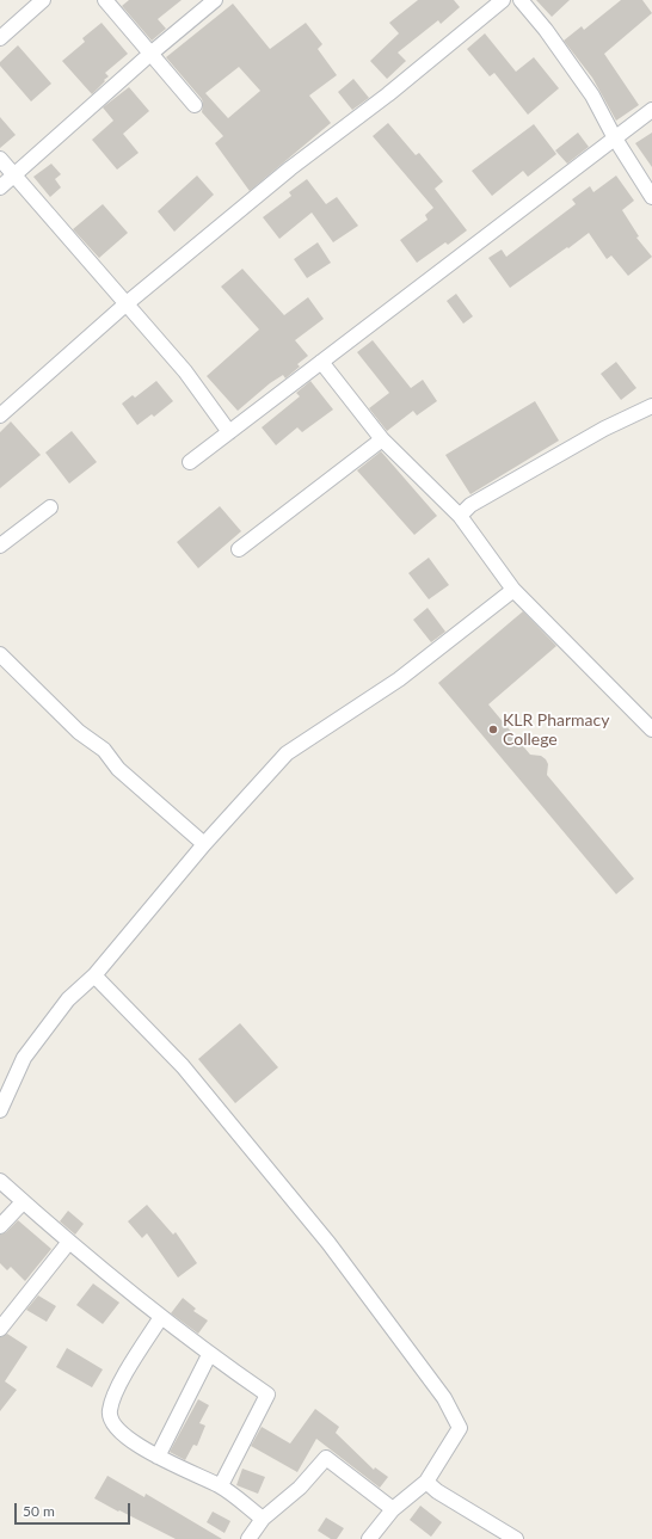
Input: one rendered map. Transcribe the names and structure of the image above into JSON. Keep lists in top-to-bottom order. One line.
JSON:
{"places":["KLR Pharmacy College"],"scale_bar":"50 m"}
